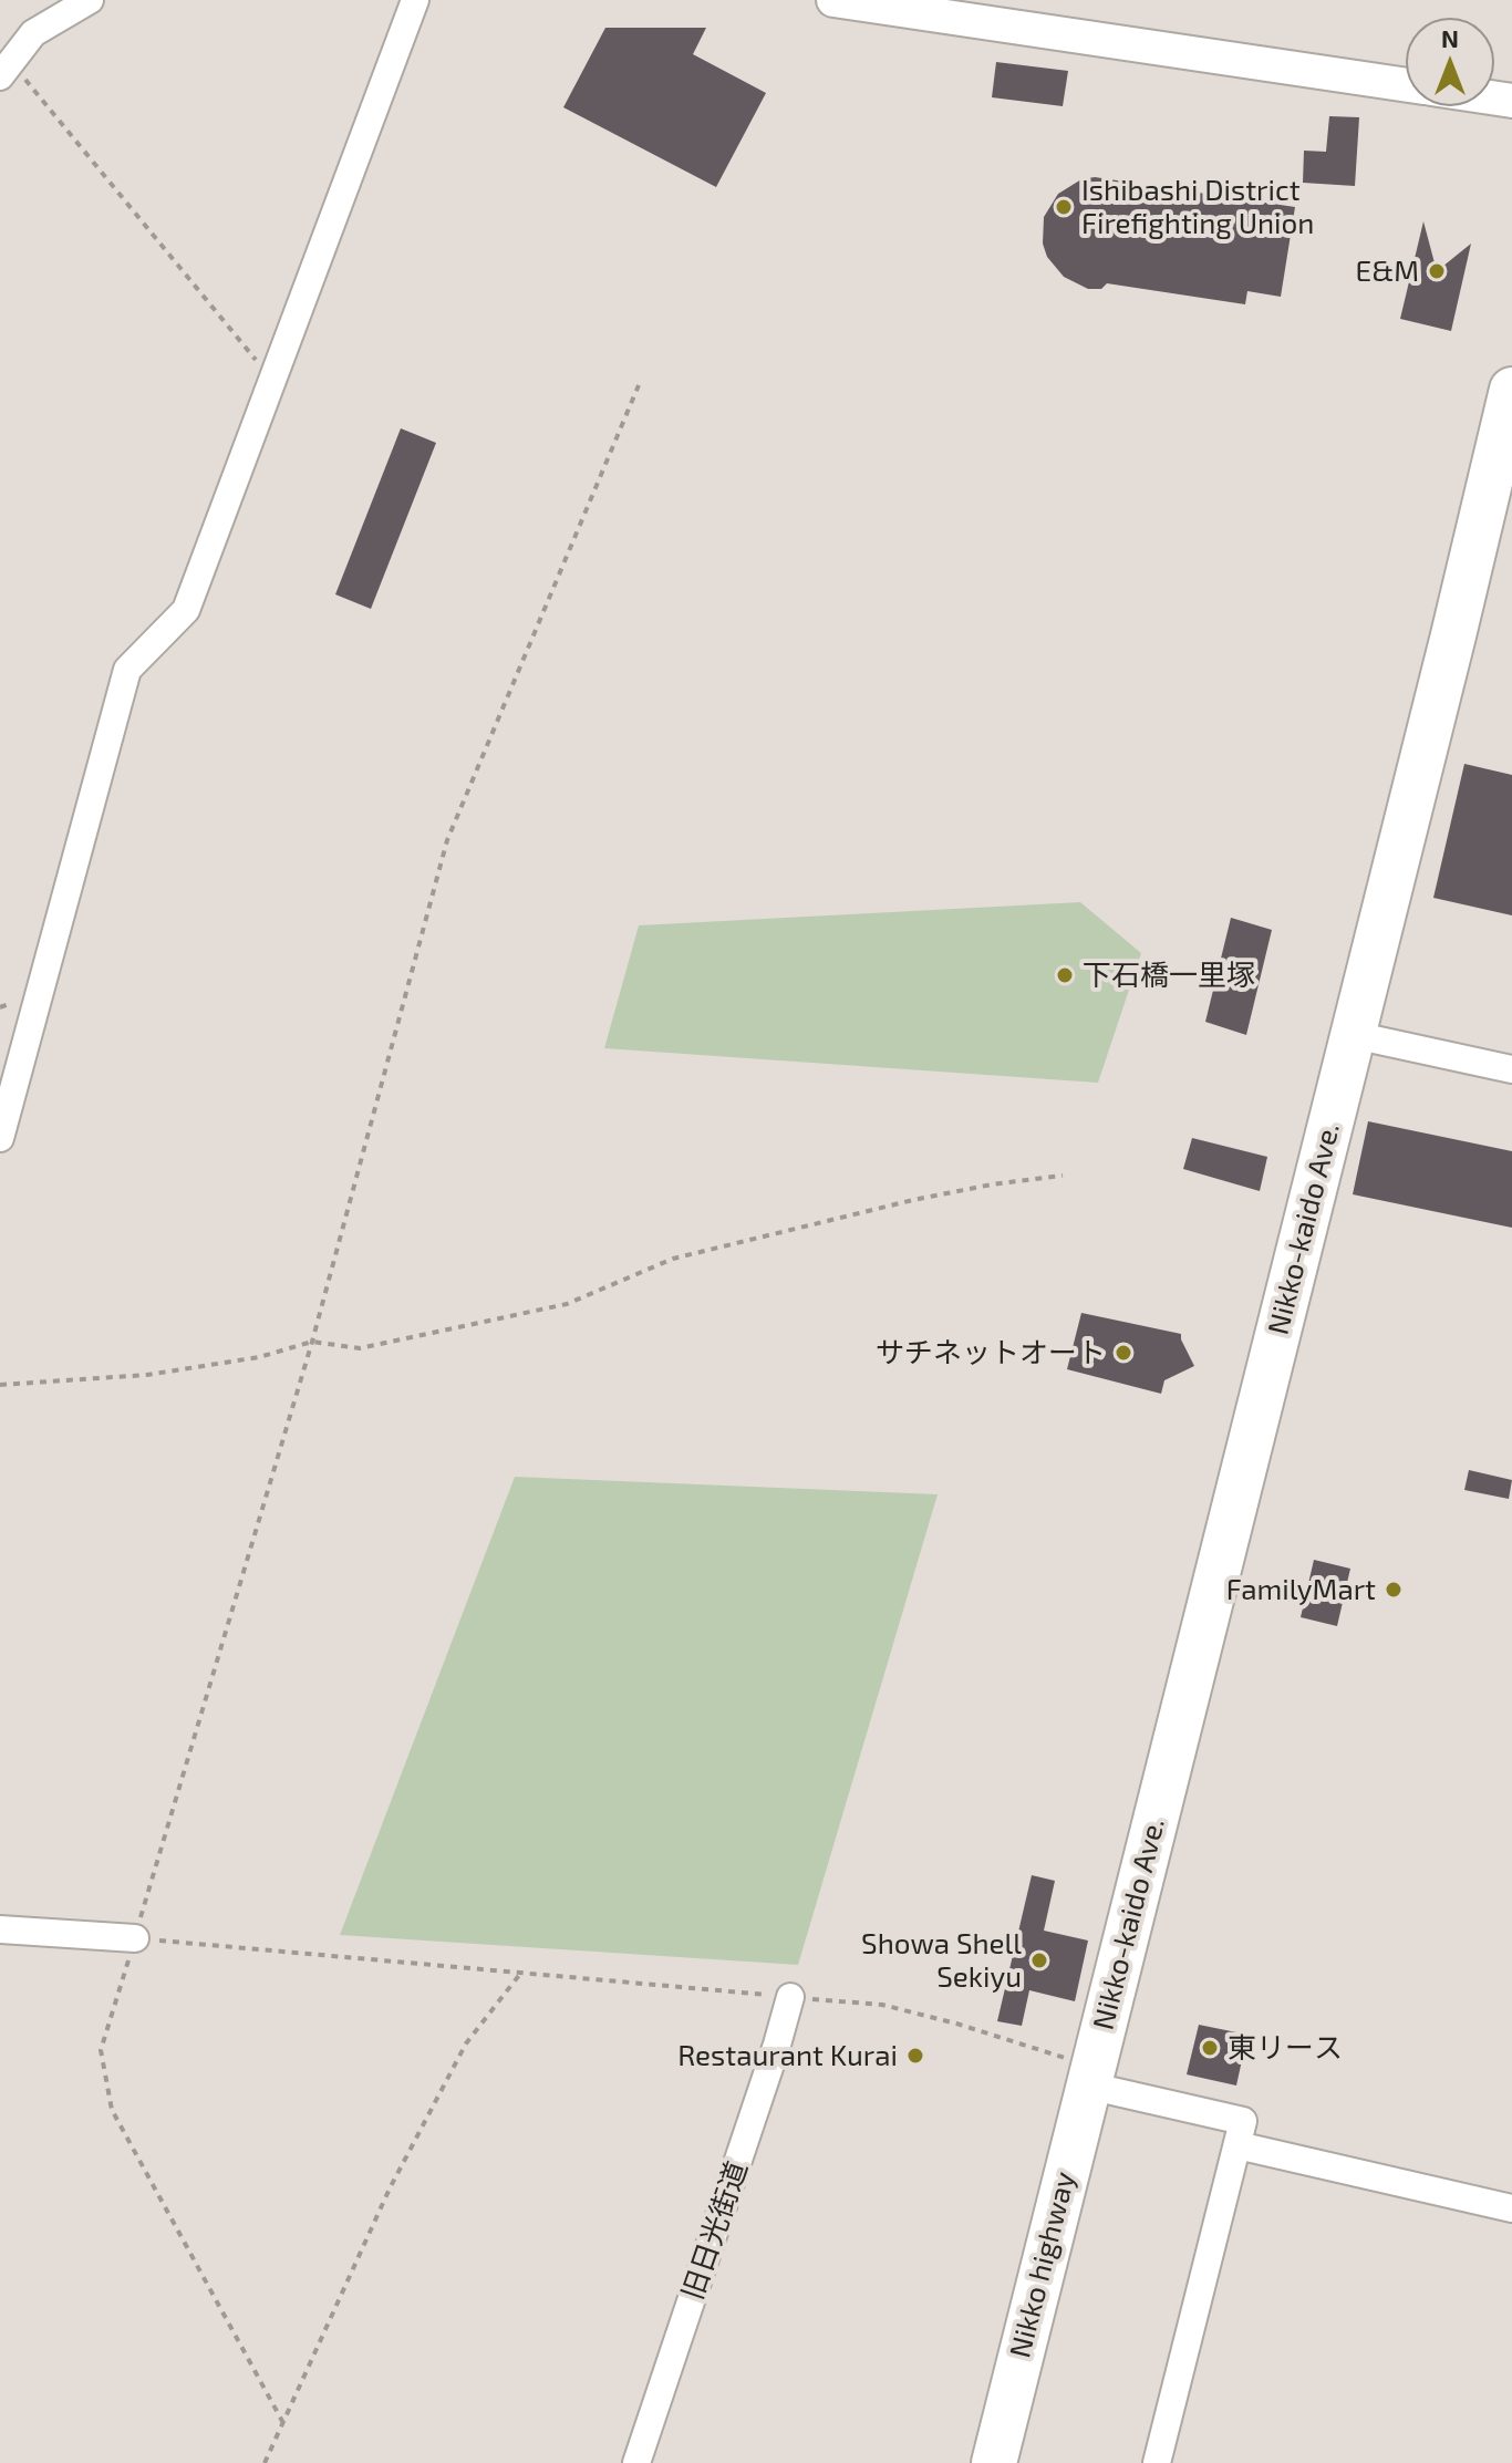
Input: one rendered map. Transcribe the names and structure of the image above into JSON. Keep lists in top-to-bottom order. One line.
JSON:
{"streets":{"highway":["Nikko highway"],"street":["旧日光街道"]},"places":["Ishibashi District Firefighting Union","E&M","下石橋一里塚","サチネットオート","FamilyMart","Showa Shell Sekiyu","東リース","Restaurant Kurai"],"north":"top"}
